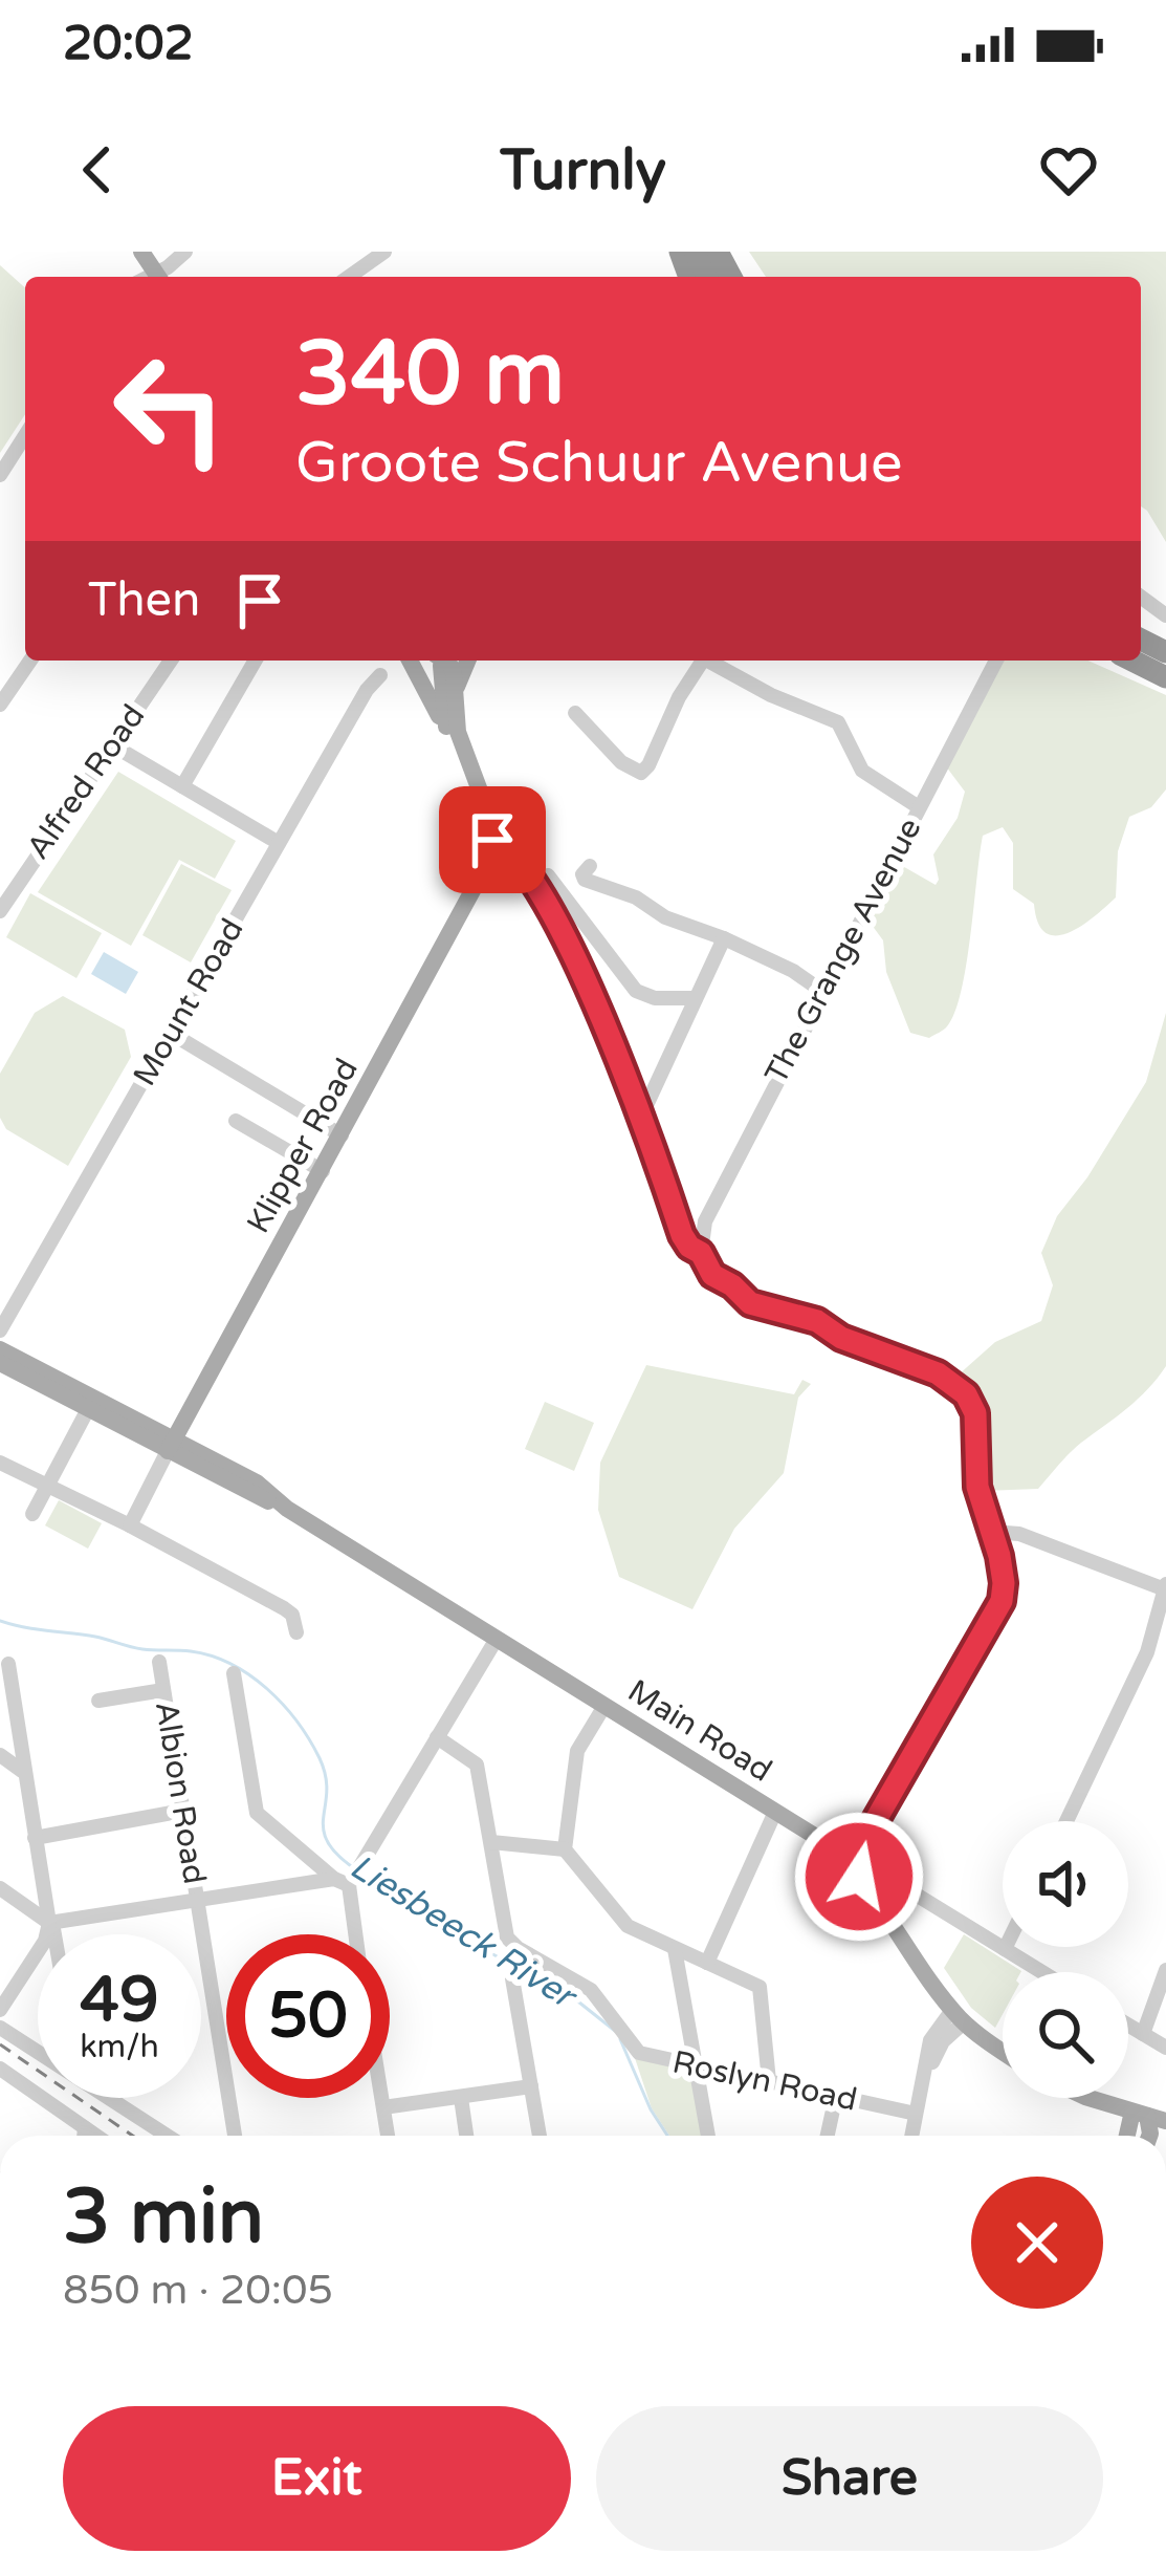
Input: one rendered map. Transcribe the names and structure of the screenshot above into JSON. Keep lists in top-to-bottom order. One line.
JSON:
{"streets":{"main road":["Klipper Road","Main Road"],"street":["Alfred Road","The Grange Avenue","Mount Road","Albion Road","Roslyn Road"]},"crossings":[["Klipper Road","Main Road"]],"water":["Liesbeeck River"],"page":{"status":"20:02","header":"Turnly","turn":["340 m","Groote Schuur Avenue"],"then":"Then","speed":"49 km/h","limit":"50","heading":["3 min","850 m · 20:05"],"buttons":["Exit","Share"]}}
